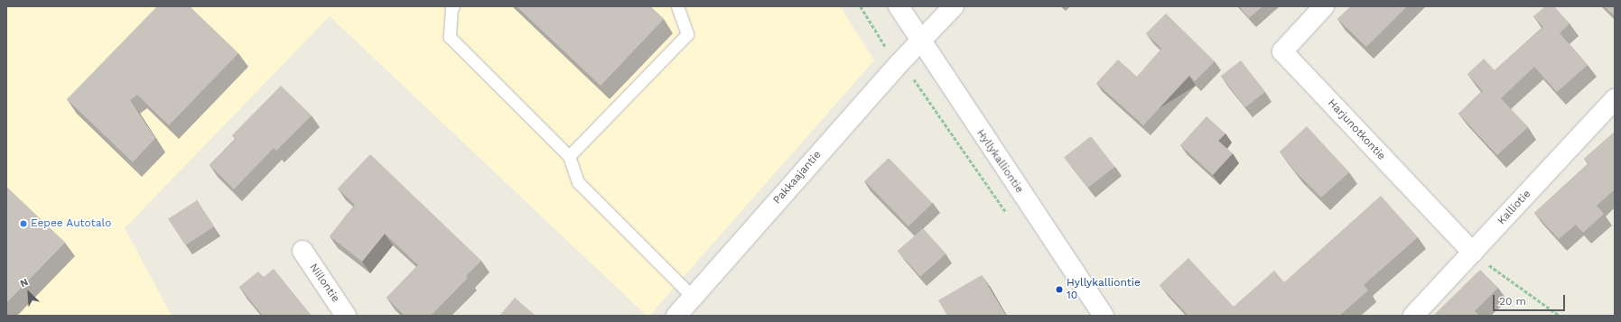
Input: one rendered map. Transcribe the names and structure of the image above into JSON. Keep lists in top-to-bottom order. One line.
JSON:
{"streets":{"street":["Harjunotkontie","Hyllykalliontie","Pakkaajantie","Kalliotie","Niilontie"]},"crossings":[["Harjunotkontie","Kalliotie"],["Hyllykalliontie","Pakkaajantie"]],"places":["Eepee Autotalo","Hyllykalliontie 10"],"scale_bar":"20 m","north":"top left"}
